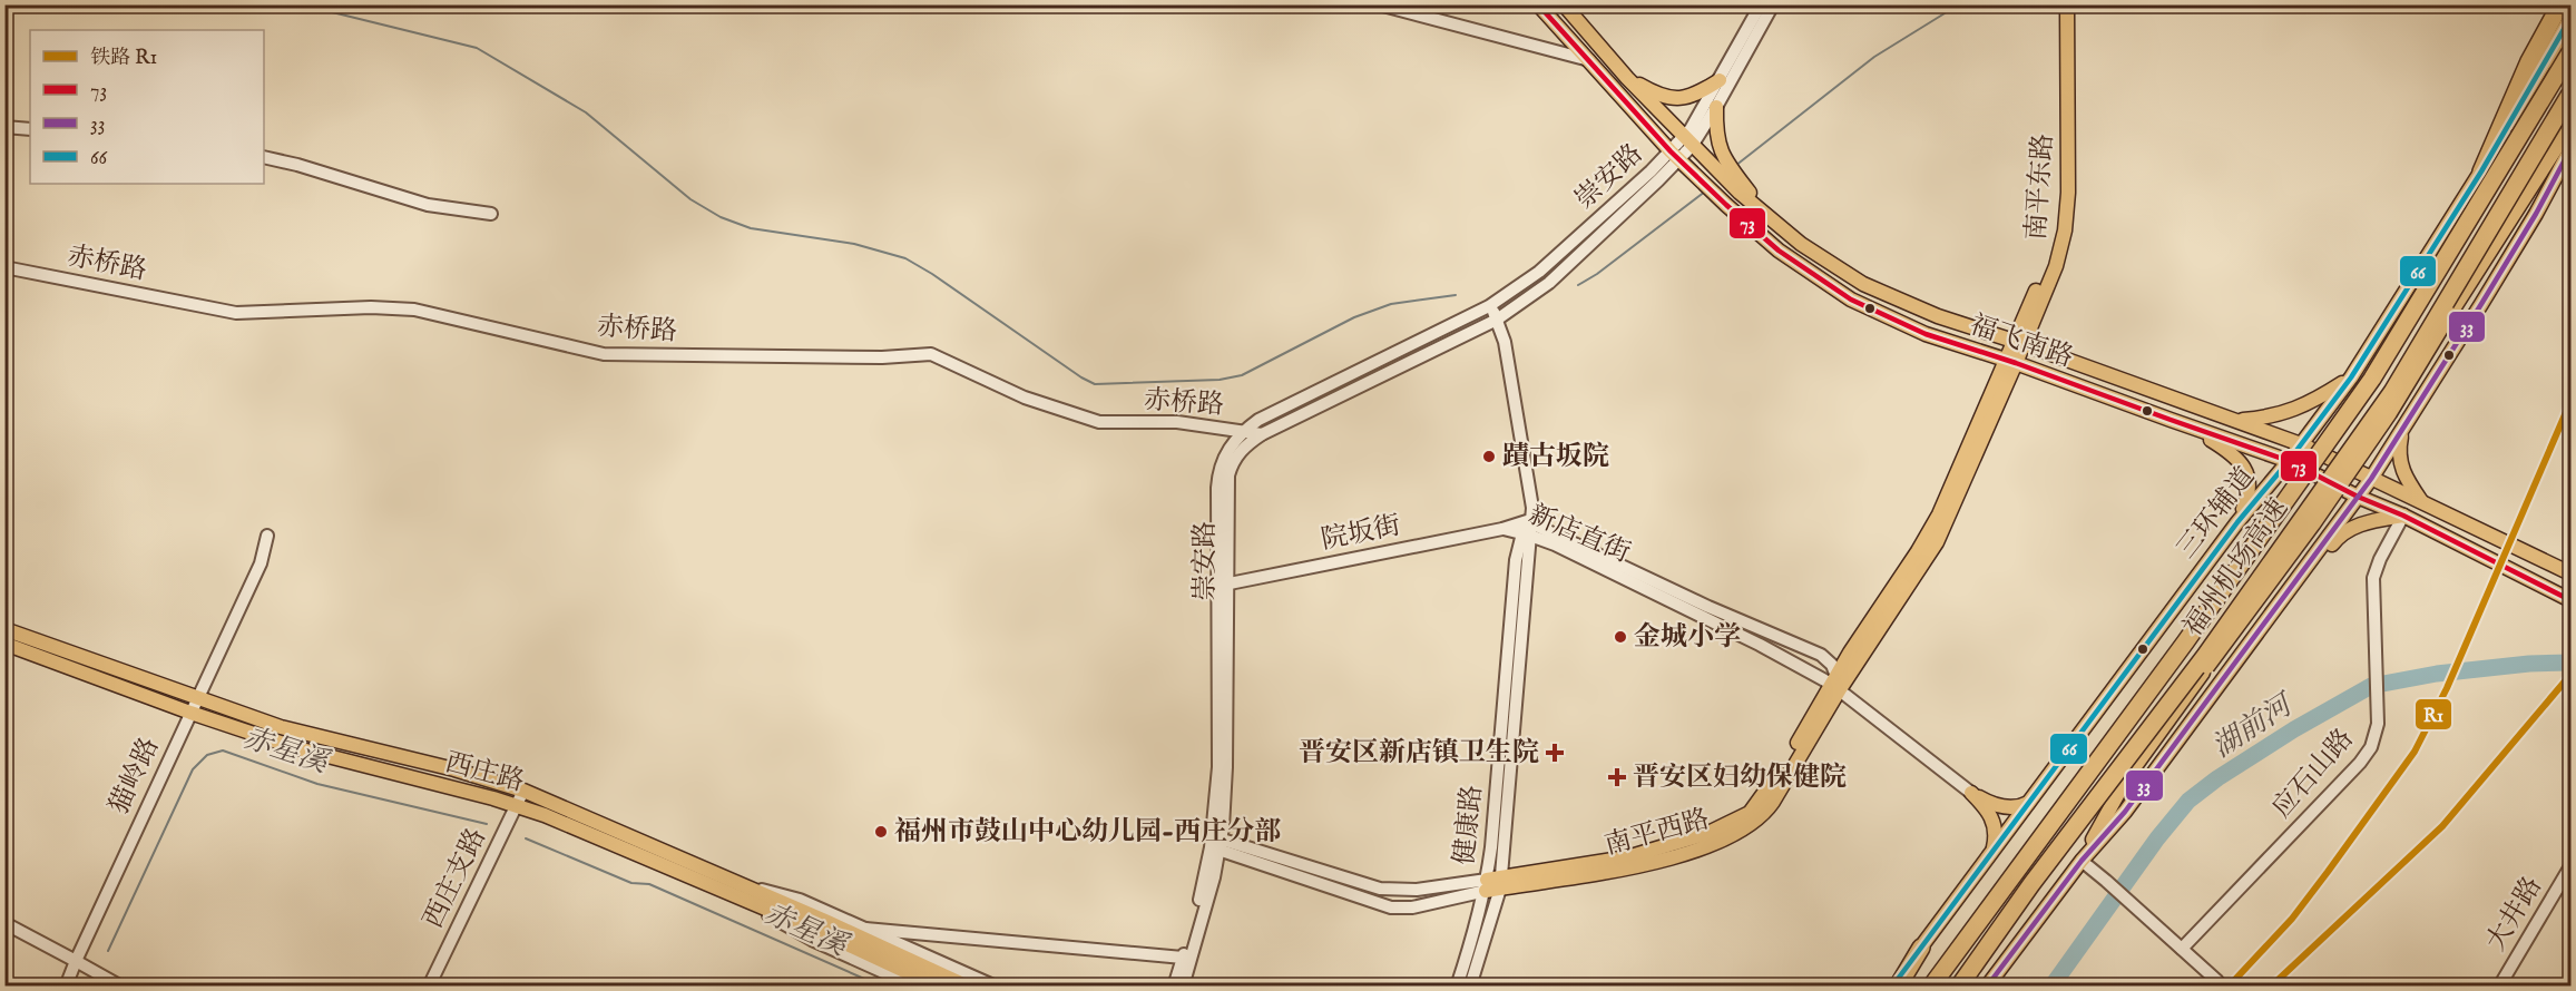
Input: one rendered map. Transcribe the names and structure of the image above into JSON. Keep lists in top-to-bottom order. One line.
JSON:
{"streets":{"highway":["福州机场高速"],"main road":["南平东路","福飞南路","三环辅道","西庄路","南平西路"],"street":["崇安路","赤桥路","院坂街","新店直街","应石山路","猫岭路","健康路","西庄支路","大井路"]},"crossings":[["崇安路","赤桥路"],["崇安路","福飞南路"],["崇安路","院坂街"],["崇安路","健康路"],["崇安路","南平西路"],["南平东路","福飞南路"],["南平东路","南平西路"],["福飞南路","三环辅道"],["福飞南路","应石山路"],["福飞南路","南平西路"],["院坂街","新店直街"],["新店直街","健康路"],["新店直街","南平西路"],["西庄路","猫岭路"],["西庄路","西庄支路"],["健康路","南平西路"]],"water":["湖前河","赤星溪"],"places":{"other":["蹟古坂院","金城小学","福州市鼓山中心幼儿园-西庄分部"],"health":["晋安区新店镇卫生院","晋安区妇幼保健院"]},"lines":["transit line 73","transit line 66","transit line 33","rail line R1"],"legend":["铁路 R1","73","33","66"]}
